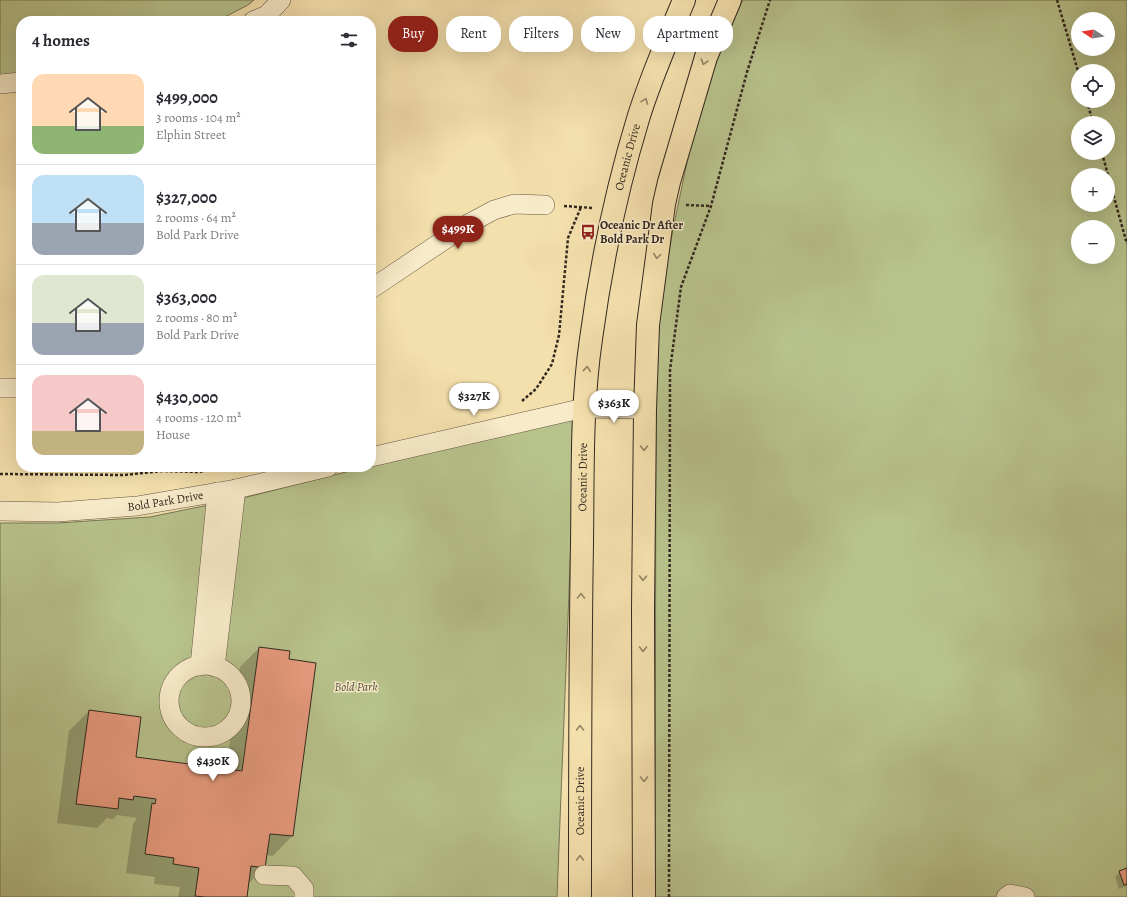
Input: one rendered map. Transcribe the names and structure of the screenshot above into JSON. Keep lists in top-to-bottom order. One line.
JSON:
{"streets":{"main road":["Oceanic Drive"],"street":["Bold Park Drive"]},"parks":["Bold Park"],"places":{"bus stop":["Oceanic Dr After Bold Park Dr"]},"north":"left","page":{"map_buttons":["+","−"],"chip":["Buy","Rent","Filters","New","Apartment"],"heading":"4 homes","list":[{"name":"$499,000","note":"3 rooms · 104 m² · Elphin Street"},{"name":"$327,000","note":"2 rooms · 64 m² · Bold Park Drive"},{"name":"$363,000","note":"2 rooms · 80 m² · Bold Park Drive"},{"name":"$430,000","note":"4 rooms · 120 m² · House"}],"price":["$499K","$327K","$363K","$430K"]}}
